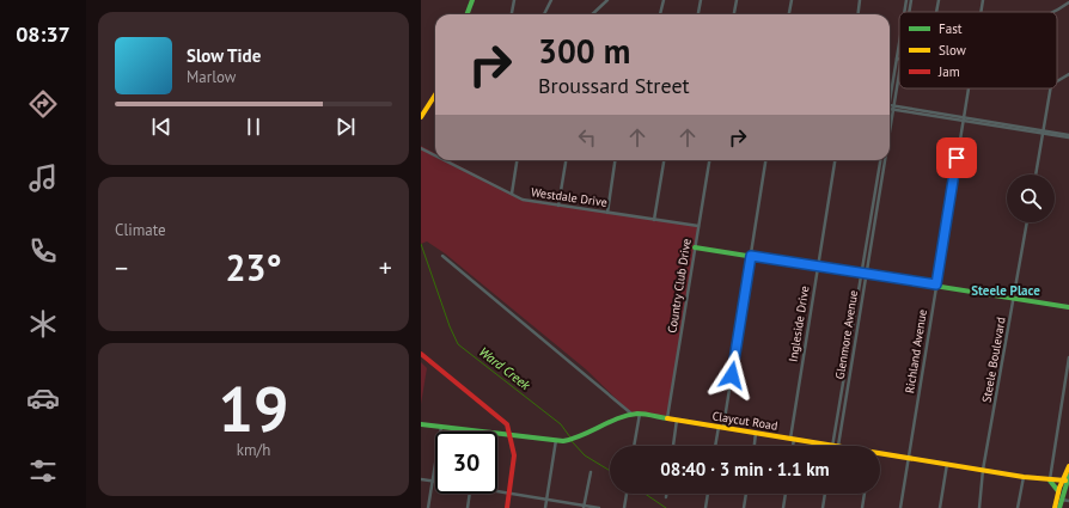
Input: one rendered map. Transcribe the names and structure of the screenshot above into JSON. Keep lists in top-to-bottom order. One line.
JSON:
{"streets":{"street":["Westdale Drive","Country Club Drive","Ingleside Drive","Glenmore Avenue","Richland Avenue","Steele Boulevard","Claycut Road"]},"crossings":[["Westdale Drive","Country Club Drive"],["Country Club Drive","Claycut Road"],["Ingleside Drive","Claycut Road"],["Glenmore Avenue","Claycut Road"],["Richland Avenue","Claycut Road"],["Steele Boulevard","Claycut Road"]],"districts":["Steele Place"],"water":["Ward Creek"],"legend":["Fast","Slow","Jam"],"page":{"tabs":"08:37","turn":["300 m","Broussard Street"],"song":["Slow Tide","Marlow"],"tile":["Climate",["19","km/h"]],"heat":["−","23°","+"],"limit":"30","trip":"08:40 · 3 min · 1.1 km"}}
